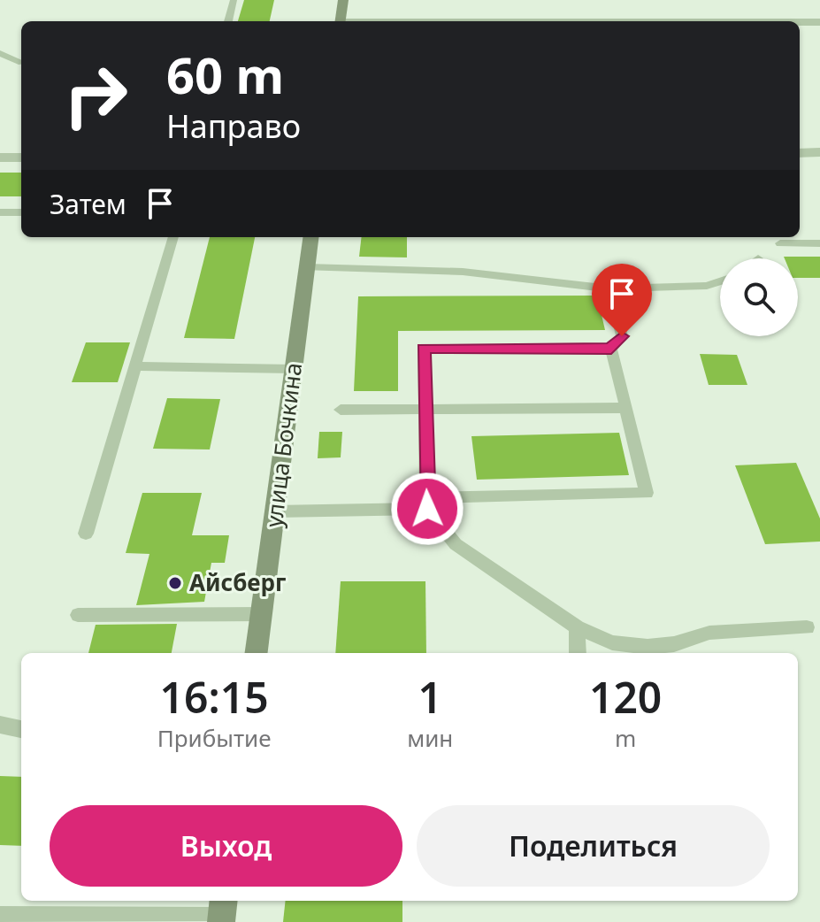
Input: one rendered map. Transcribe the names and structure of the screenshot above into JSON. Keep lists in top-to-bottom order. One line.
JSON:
{"streets":{"main road":["улица Бочкина"]},"places":["Айсберг"],"page":{"turn":["60 m","Направо"],"then":"Затем","eta":["16:15","Прибытие","1","мин","120","m"],"buttons":["Выход","Поделиться"]}}
